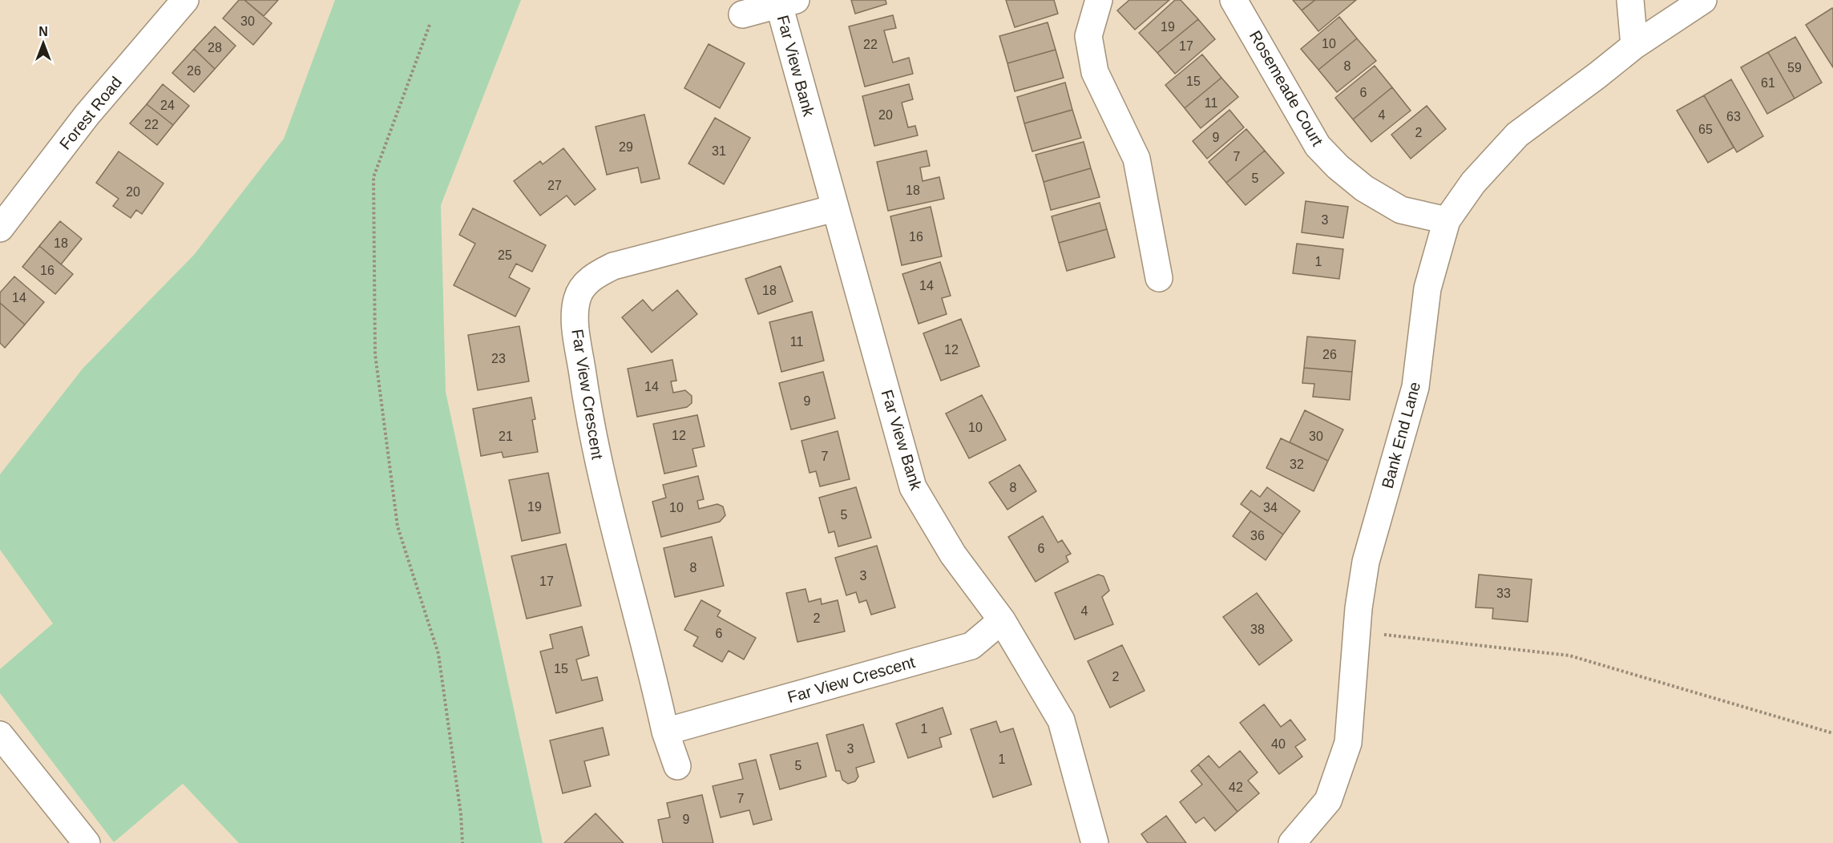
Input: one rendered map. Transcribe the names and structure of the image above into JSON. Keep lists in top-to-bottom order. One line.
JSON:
{"streets":{"street":["Far View Bank","Rosemeade Court","Forest Road","Far View Crescent","Bank End Lane"]},"crossings":[["Far View Bank","Far View Crescent"],["Rosemeade Court","Bank End Lane"]],"house_numbers":["30","19","10","22","17","28","8","59","26","15","61","6","11","24","20","4","63","22","65","2","9","29","31","7","5","27","18","20","3","16","18","25","1","16","14","18","14","11","12","26","23","14","9","10","12","21","30","7","32","8","19","10","34","5","36","6","8","3","17","33","4","2","38","6","15","2","1","40","3","1","5","42","7","9"],"north":"top"}
